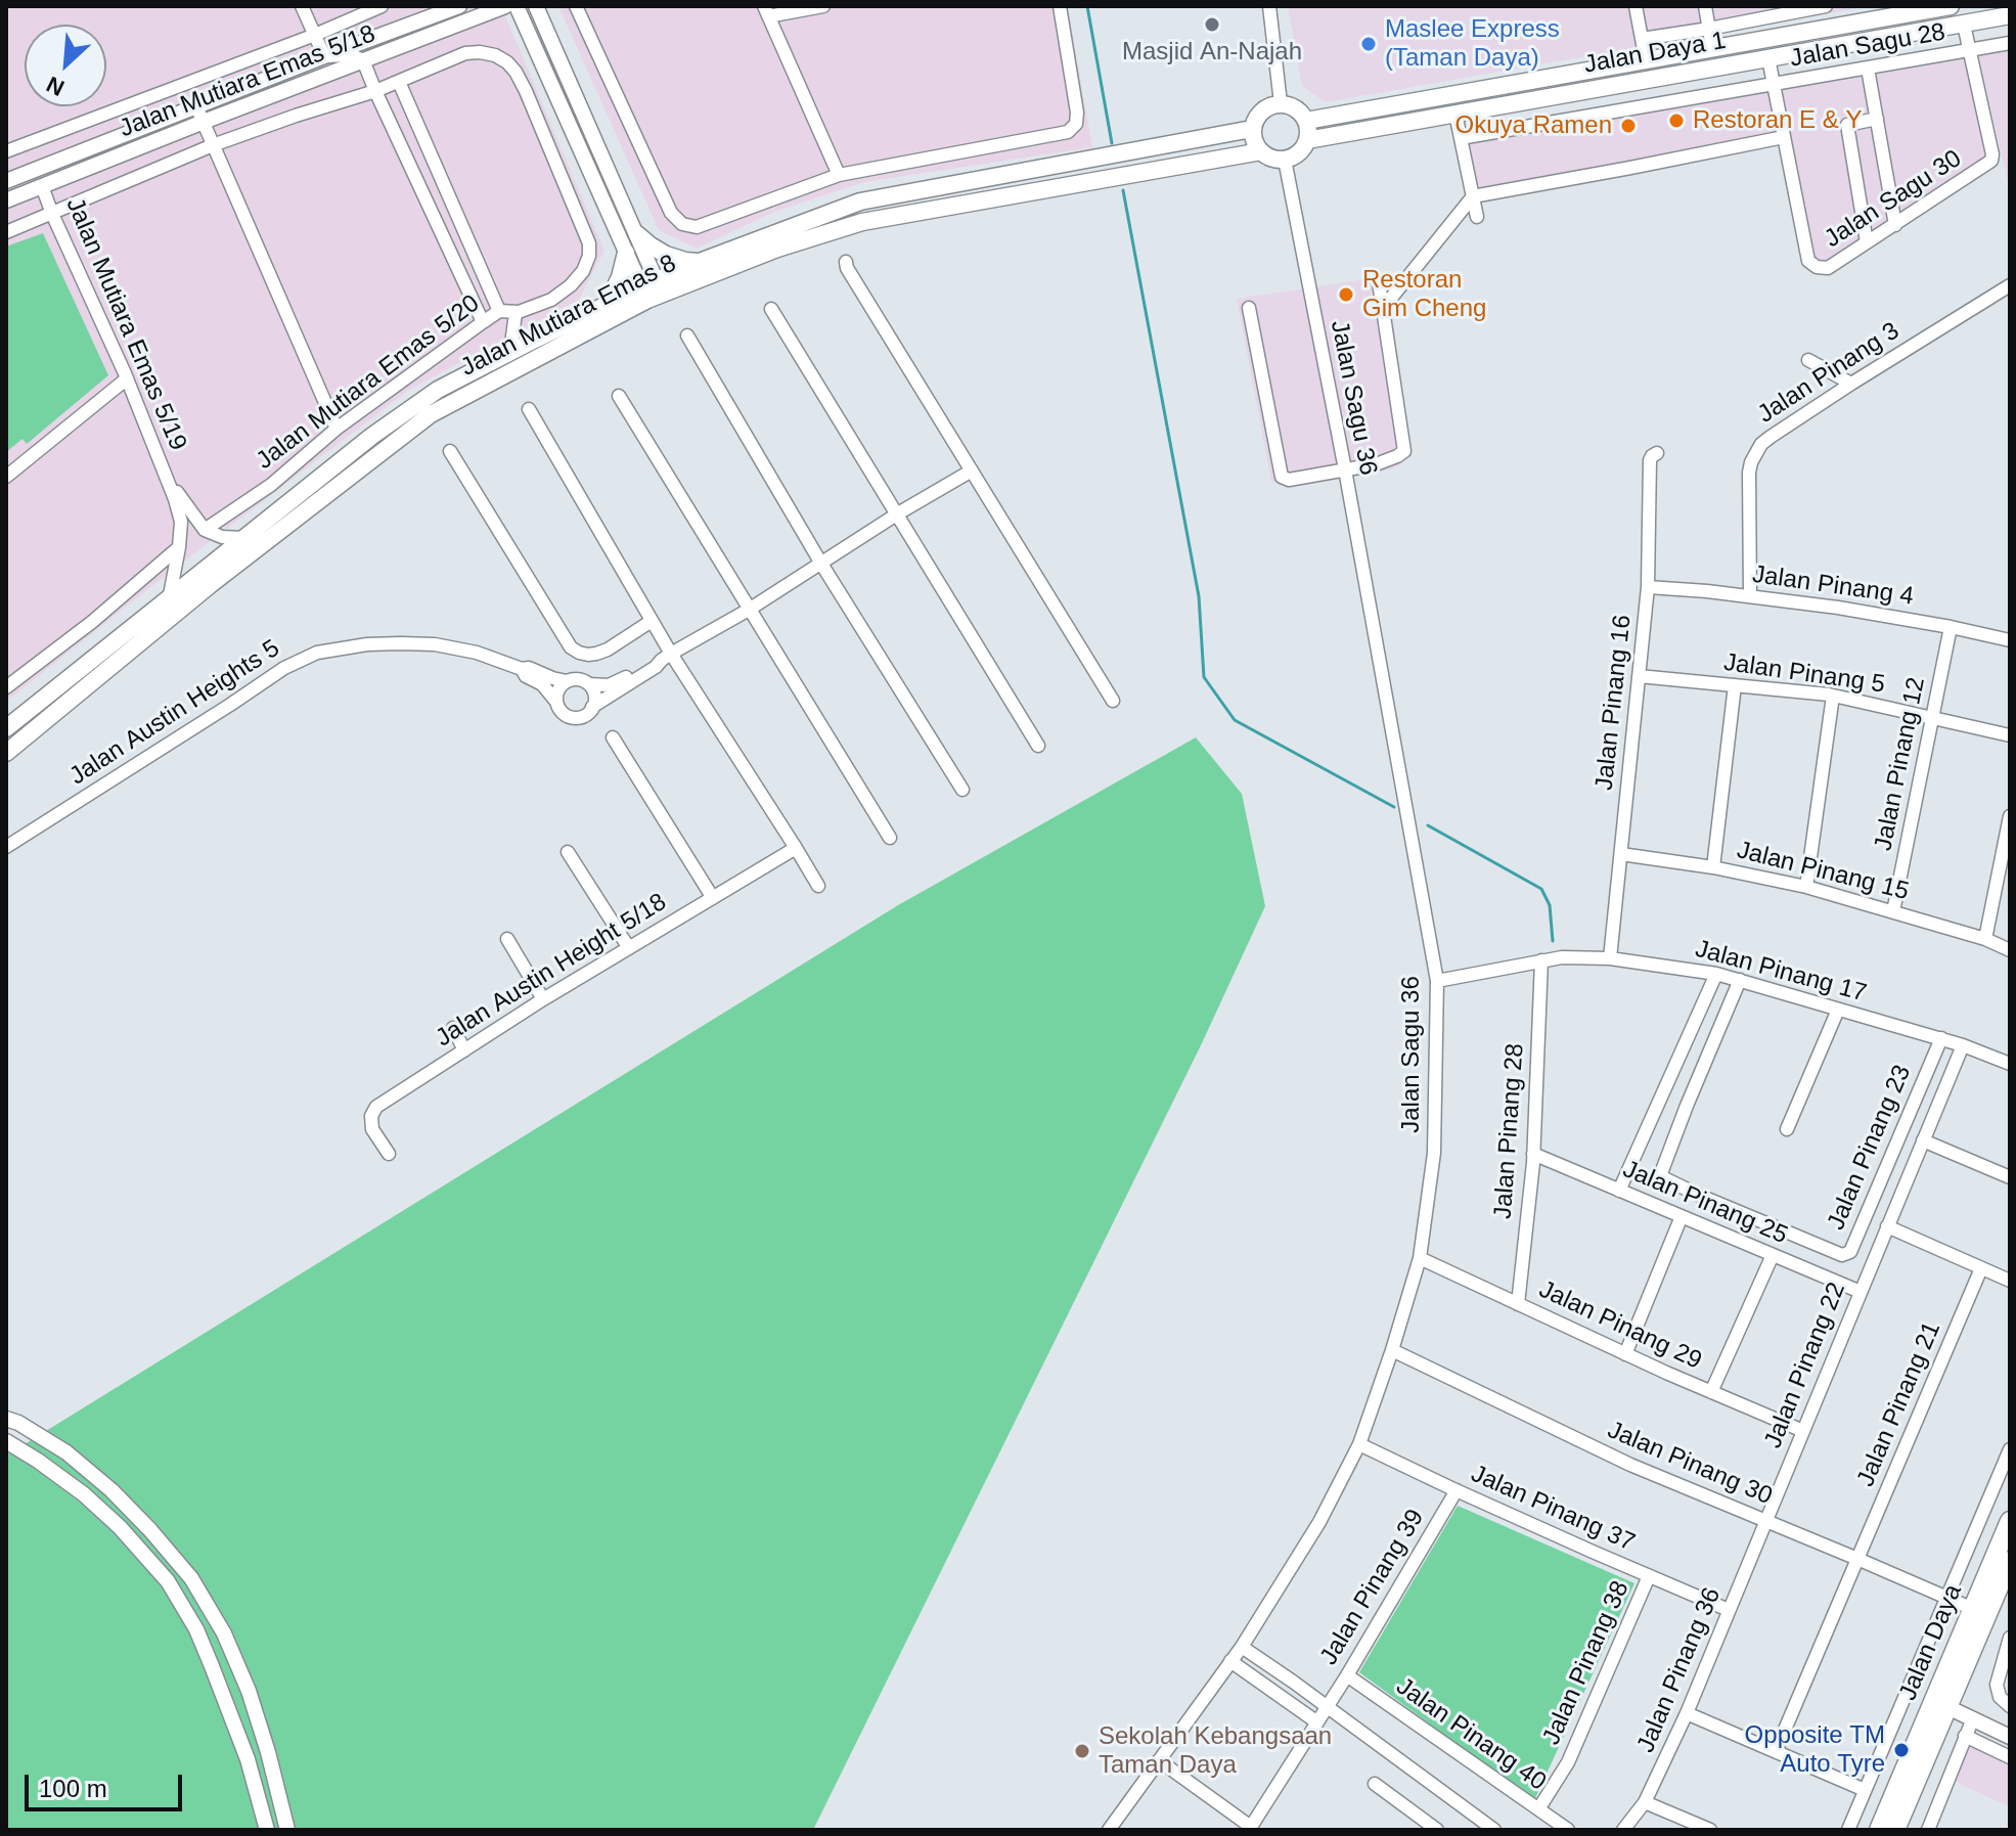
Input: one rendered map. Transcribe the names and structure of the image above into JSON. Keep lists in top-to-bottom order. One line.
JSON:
{"streets":{"main road":["Jalan Daya 1","Jalan Mutiara Emas 8","Jalan Daya"],"street":["Jalan Sagu 28","Jalan Mutiara Emas 5/18","Jalan Sagu 30","Jalan Mutiara Emas 5/19","Jalan Pinang 3","Jalan Mutiara Emas 5/20","Jalan Sagu 36","Jalan Pinang 4","Jalan Pinang 5","Jalan Pinang 16","Jalan Austin Heights 5","Jalan Pinang 12","Jalan Pinang 15","Jalan Austin Height 5/18","Jalan Pinang 17","Jalan Pinang 28","Jalan Pinang 23","Jalan Pinang 25","Jalan Pinang 29","Jalan Pinang 22","Jalan Pinang 21","Jalan Pinang 30","Jalan Pinang 37","Jalan Pinang 39","Jalan Pinang 38","Jalan Pinang 36","Jalan Pinang 40"]},"crossings":[["Jalan Sagu 28","Jalan Sagu 30"],["Jalan Daya 1","Jalan Mutiara Emas 8"],["Jalan Daya 1","Jalan Sagu 36"],["Jalan Mutiara Emas 5/18","Jalan Mutiara Emas 5/19"],["Jalan Mutiara Emas 8","Jalan Mutiara Emas 5/19"],["Jalan Mutiara Emas 8","Jalan Sagu 36"],["Jalan Mutiara Emas 5/19","Jalan Mutiara Emas 5/20"],["Jalan Pinang 3","Jalan Pinang 4"],["Jalan Sagu 36","Jalan Pinang 17"],["Jalan Sagu 36","Jalan Pinang 29"],["Jalan Sagu 36","Jalan Pinang 30"],["Jalan Sagu 36","Jalan Pinang 37"],["Jalan Pinang 4","Jalan Pinang 16"],["Jalan Pinang 4","Jalan Pinang 12"],["Jalan Pinang 5","Jalan Pinang 16"],["Jalan Pinang 5","Jalan Pinang 12"],["Jalan Pinang 16","Jalan Pinang 15"],["Jalan Pinang 16","Jalan Pinang 17"],["Jalan Pinang 12","Jalan Pinang 15"],["Jalan Pinang 17","Jalan Pinang 28"],["Jalan Pinang 17","Jalan Pinang 23"],["Jalan Pinang 17","Jalan Pinang 22"],["Jalan Pinang 28","Jalan Pinang 25"],["Jalan Pinang 28","Jalan Pinang 29"],["Jalan Pinang 25","Jalan Pinang 22"],["Jalan Pinang 29","Jalan Pinang 22"],["Jalan Pinang 22","Jalan Pinang 30"],["Jalan Pinang 22","Jalan Pinang 36"],["Jalan Pinang 21","Jalan Pinang 30"],["Jalan Pinang 30","Jalan Daya"],["Jalan Pinang 30","Jalan Pinang 36"],["Jalan Pinang 37","Jalan Pinang 39"],["Jalan Pinang 37","Jalan Pinang 38"],["Jalan Pinang 37","Jalan Pinang 36"],["Jalan Pinang 39","Jalan Pinang 40"],["Jalan Pinang 38","Jalan Pinang 40"]],"places":["Masjid An-Najah","Maslee Express (Taman Daya)","Restoran E & Y","Okuya Ramen","Restoran Gim Cheng","Opposite TM Auto Tyre","Sekolah Kebangsaan Taman Daya"],"scale_bar":"100 m","north":"bottom left"}
